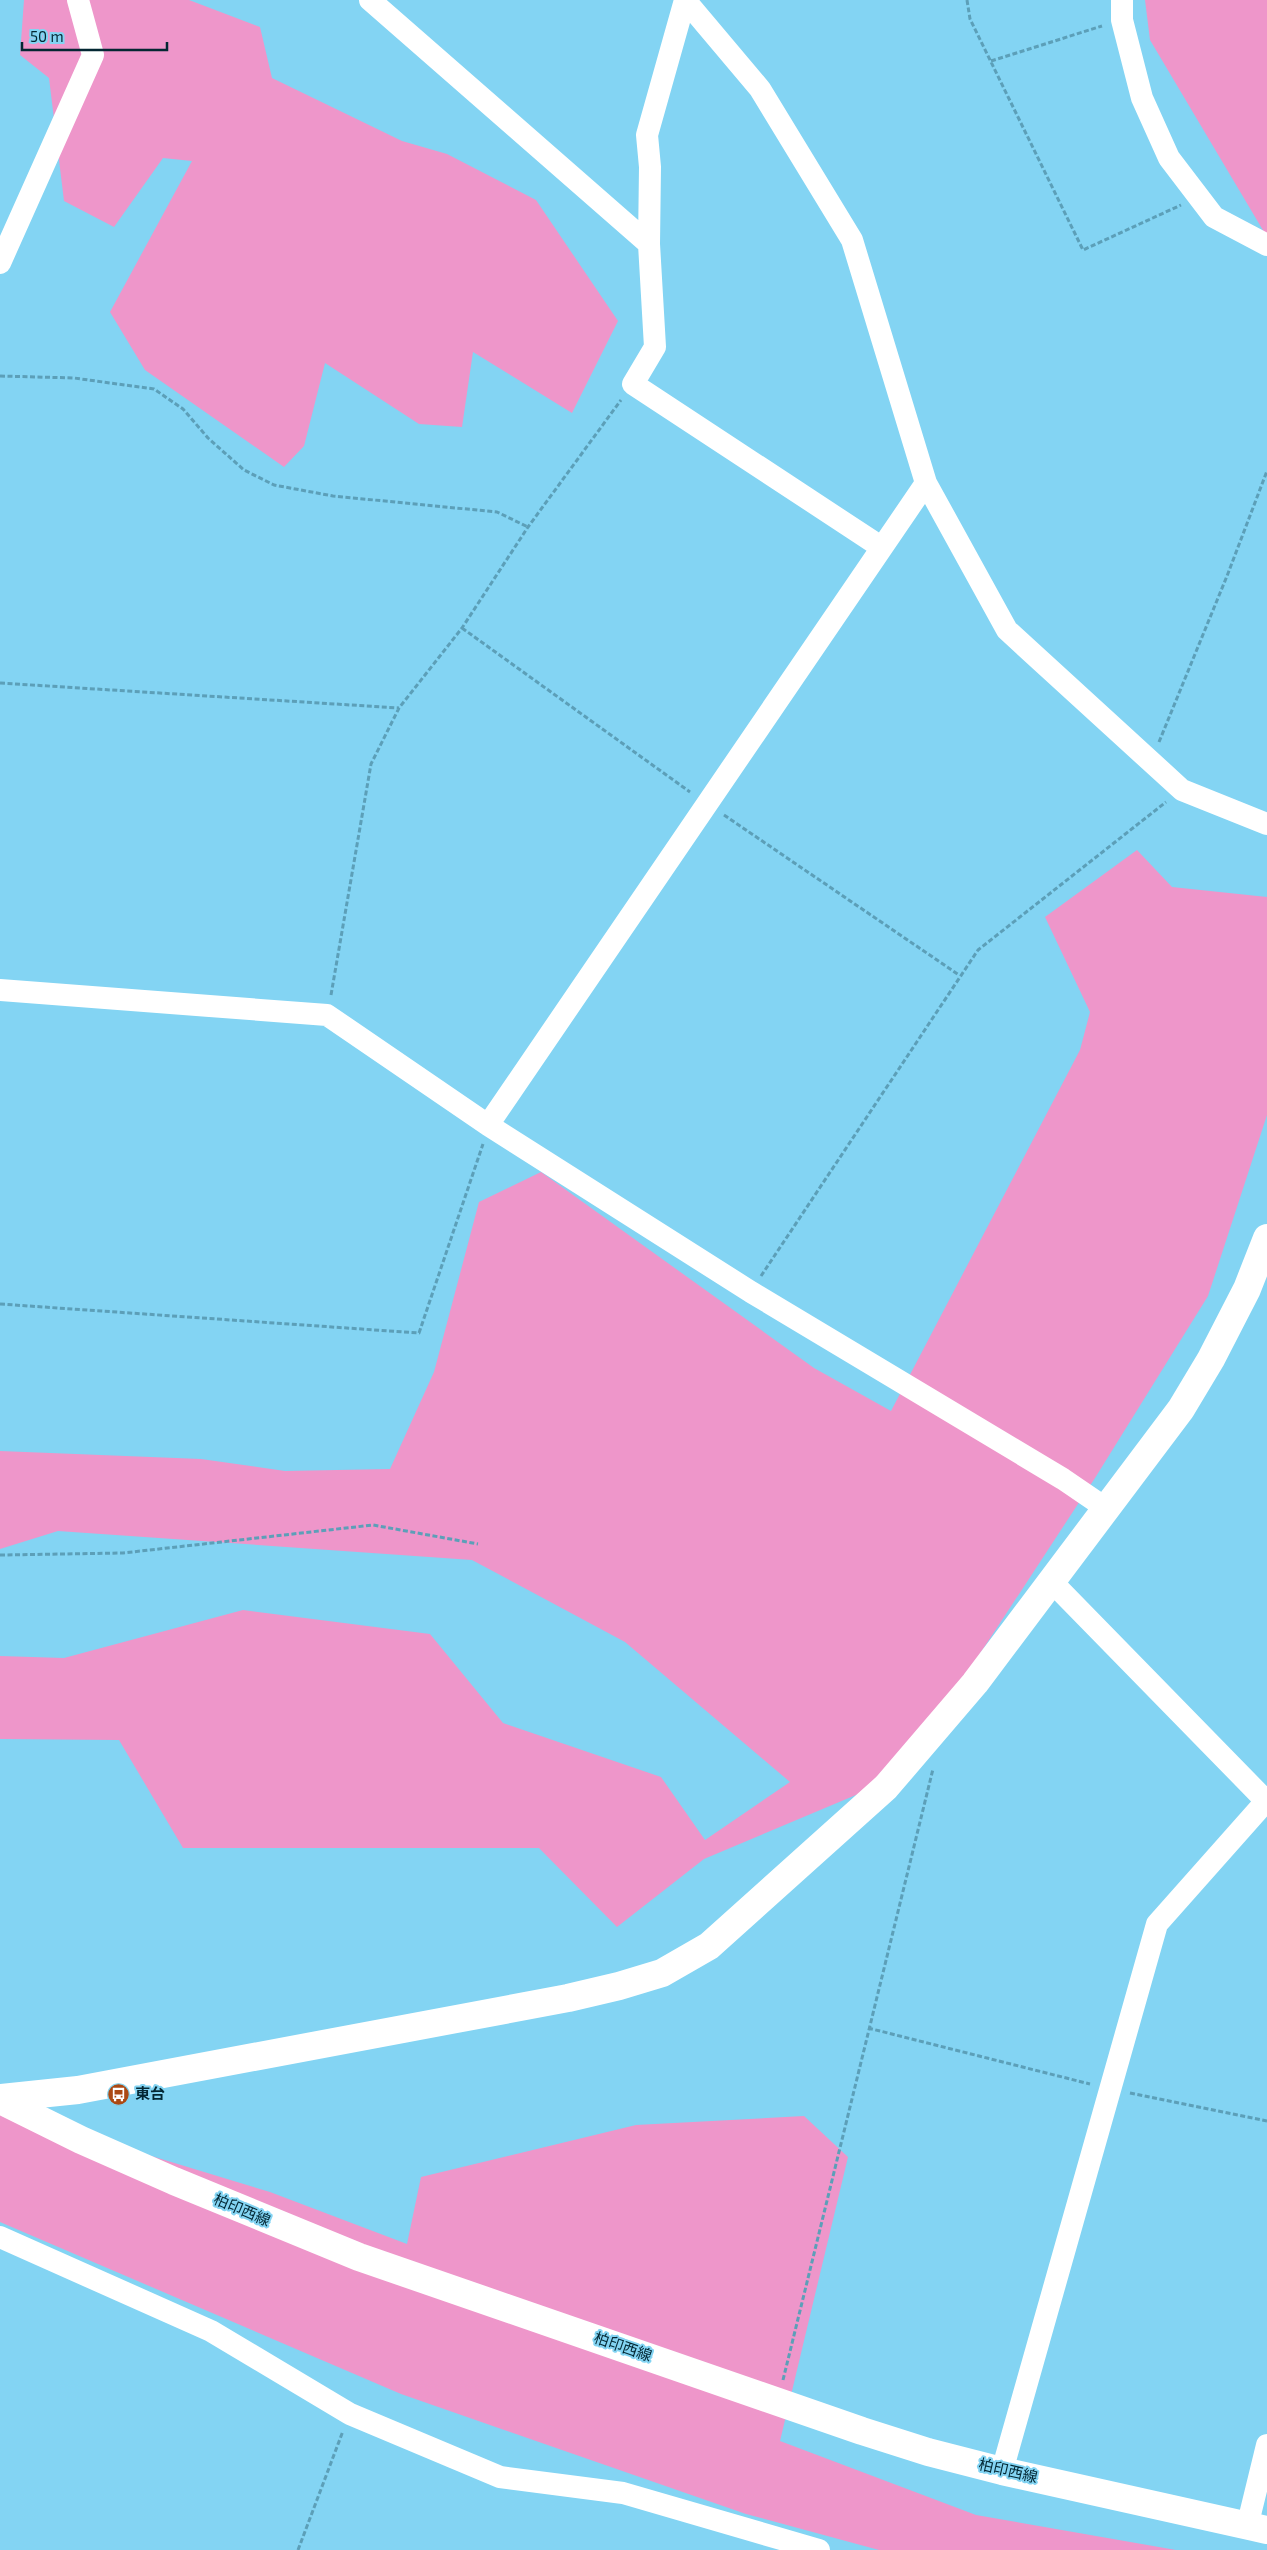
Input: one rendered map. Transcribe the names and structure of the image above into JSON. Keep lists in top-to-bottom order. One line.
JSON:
{"streets":{"street":["柏印西線"]},"places":{"bus stop":["東台"]},"scale_bar":"50 m"}
